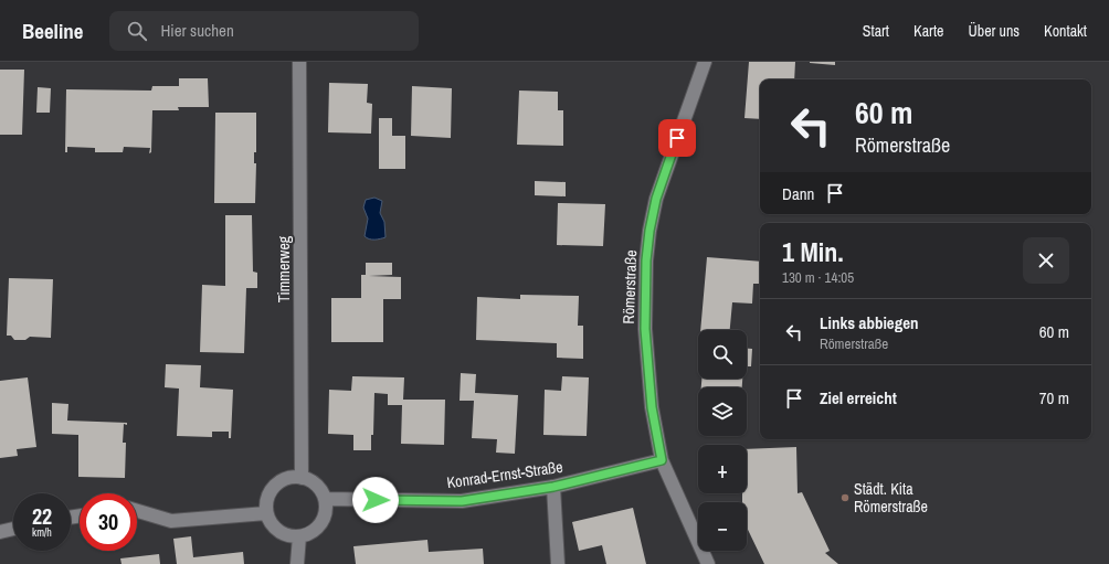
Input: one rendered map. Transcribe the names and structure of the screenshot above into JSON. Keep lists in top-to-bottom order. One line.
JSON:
{"streets":{"street":["Timmerweg","Römerstraße","Konrad-Ernst-Straße"]},"crossings":[["Timmerweg","Konrad-Ernst-Straße"],["Römerstraße","Konrad-Ernst-Straße"]],"places":["Städt. Kita Römerstraße"],"page":{"header":"Beeline","search":"Hier suchen","nav":["Start","Karte","Über uns","Kontakt"],"turn":["60 m","Römerstraße"],"then":"Dann","heading":["1 Min.","130 m · 14:05"],"list":[{"name":"Links abbiegen","note":"Römerstraße","value":"60 m"},{"name":"Ziel erreicht","value":"70 m"}],"map_buttons":["+","−"],"speed":"22 km/h","limit":"30"}}
